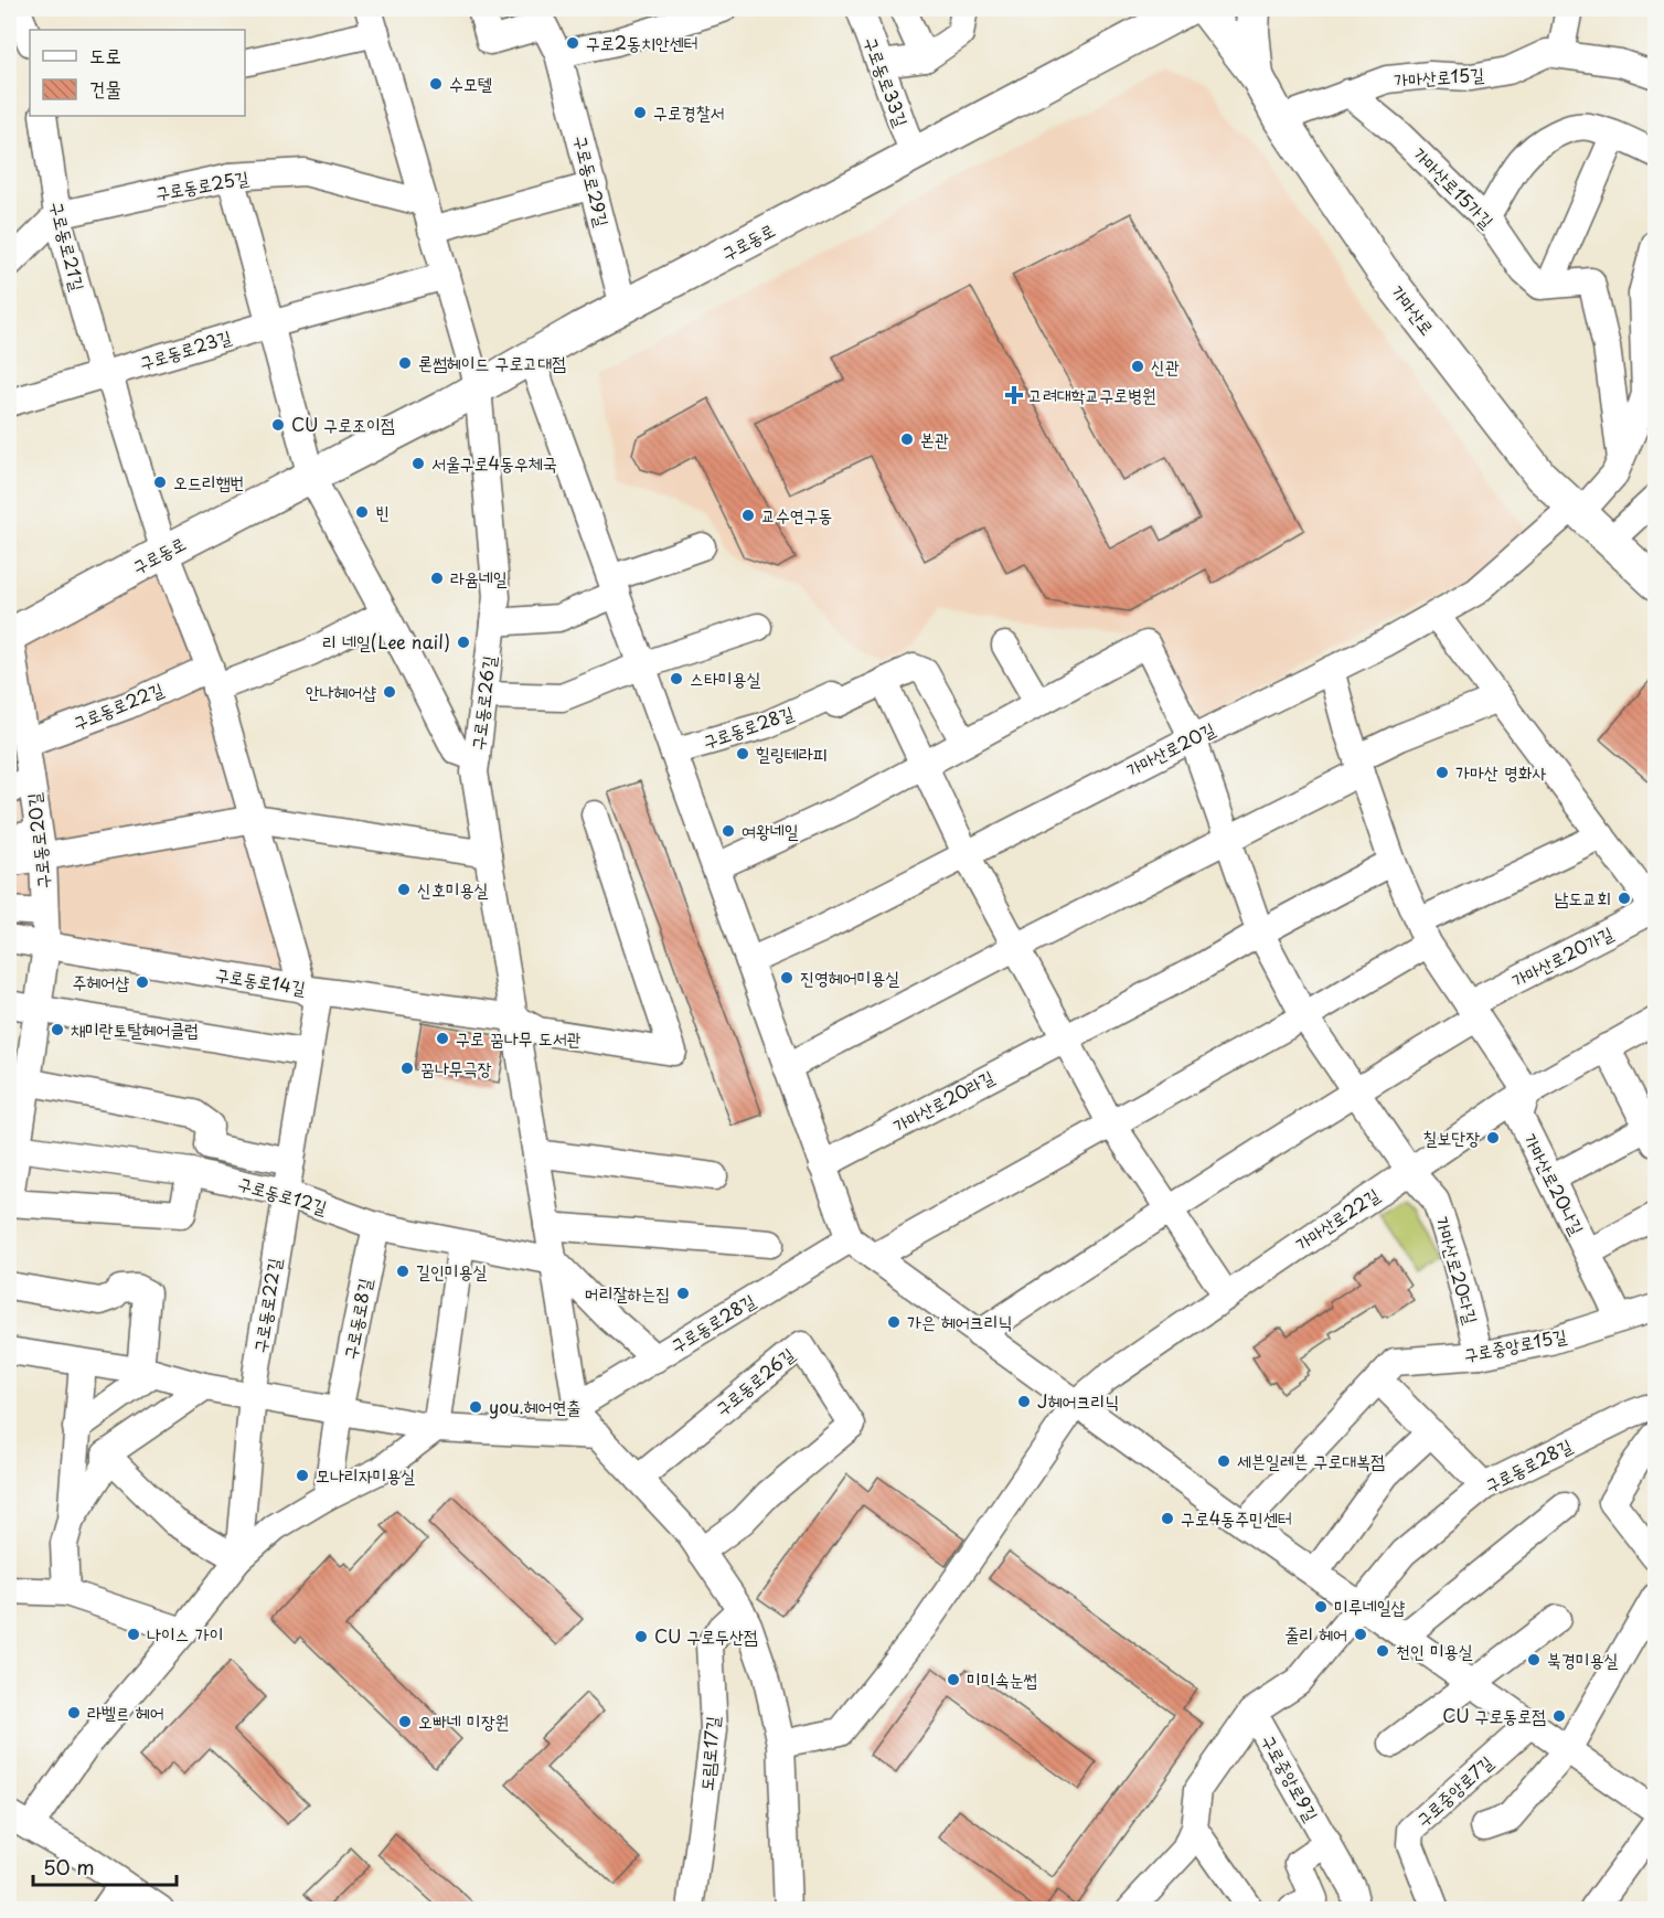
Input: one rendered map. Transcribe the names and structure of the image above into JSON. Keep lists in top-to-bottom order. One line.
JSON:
{"streets":{"main road":["구로동로","가마산로"],"street":["가마산로15길","구로동로33길","구로동로29길","구로동로25길","가마산로15가길","구로동로21길","구로동로23길","구로동로26길","구로동로22길","구로동로28길","가마산로20길","구로동로20길","가마산로20가길","구로동로14길","가마산로20라길","가마산로20나길","구로동로12길","가마산로22길","가마산로20다길","구로동로8길","구로중앙로15길","도림로17길","구로중앙로9길","구로중앙로7길"]},"crossings":[["가마산로15길","가마산로15가길"],["가마산로15길","가마산로"],["구로동로33길","구로동로"],["구로동로29길","구로동로"],["구로동로25길","구로동로21길"],["구로동로","구로동로21길"],["구로동로","구로동로26길"],["구로동로","구로동로22길"],["구로동로","구로동로20길"],["구로동로21길","구로동로23길"],["구로동로21길","구로동로22길"],["가마산로","가마산로20길"],["구로동로26길","구로동로28길"],["구로동로26길","구로동로14길"],["구로동로26길","구로동로12길"],["구로동로26길","도림로17길"],["구로동로22길","구로동로20길"],["구로동로22길","구로동로14길"],["구로동로22길","구로동로12길"],["구로동로28길","구로중앙로9길"],["가마산로20길","가마산로20가길"],["가마산로20길","가마산로20다길"],["구로동로20길","구로동로14길"],["구로동로20길","구로동로12길"],["가마산로20나길","가마산로22길"],["가마산로20나길","구로중앙로15길"],["구로동로12길","구로동로8길"],["가마산로22길","가마산로20다길"],["가마산로20다길","구로중앙로15길"]],"places":{"other":["구로2동치안센터","수모텔","구로경찰서","론썸헤이드 구로고대점","신관","CU 구로조이점","본관","서울구로4동우체국","오드리햅번","빈","교수연구동","라윰네일","리 네일(Lee nail)","스타미용실","안나헤어샵","힐링테라피","가마산 명화사","여왕네일","신호미용실","남도교회","진영헤어미용실","주헤어샵","채미란토탈헤어클럽","구로 꿈나무 도서관","꿈나무극장","칠보단장","길인미용실","머리잘하는집","가은 헤어크리닉","J헤어크리닉","you.헤어연출","세븐일레븐 구로대복점","모나리자미용실","구로4동주민센터","미루네일샵","나이스 가이","줄리 헤어","CU 구로두산점","천인 미용실","북경미용실","미미속눈썹","라벨르 헤어","CU 구로동로점","오빠네 미장원"],"health":["고려대학교구로병원"]},"legend":["도로","건물"],"scale_bar":"50 m"}
